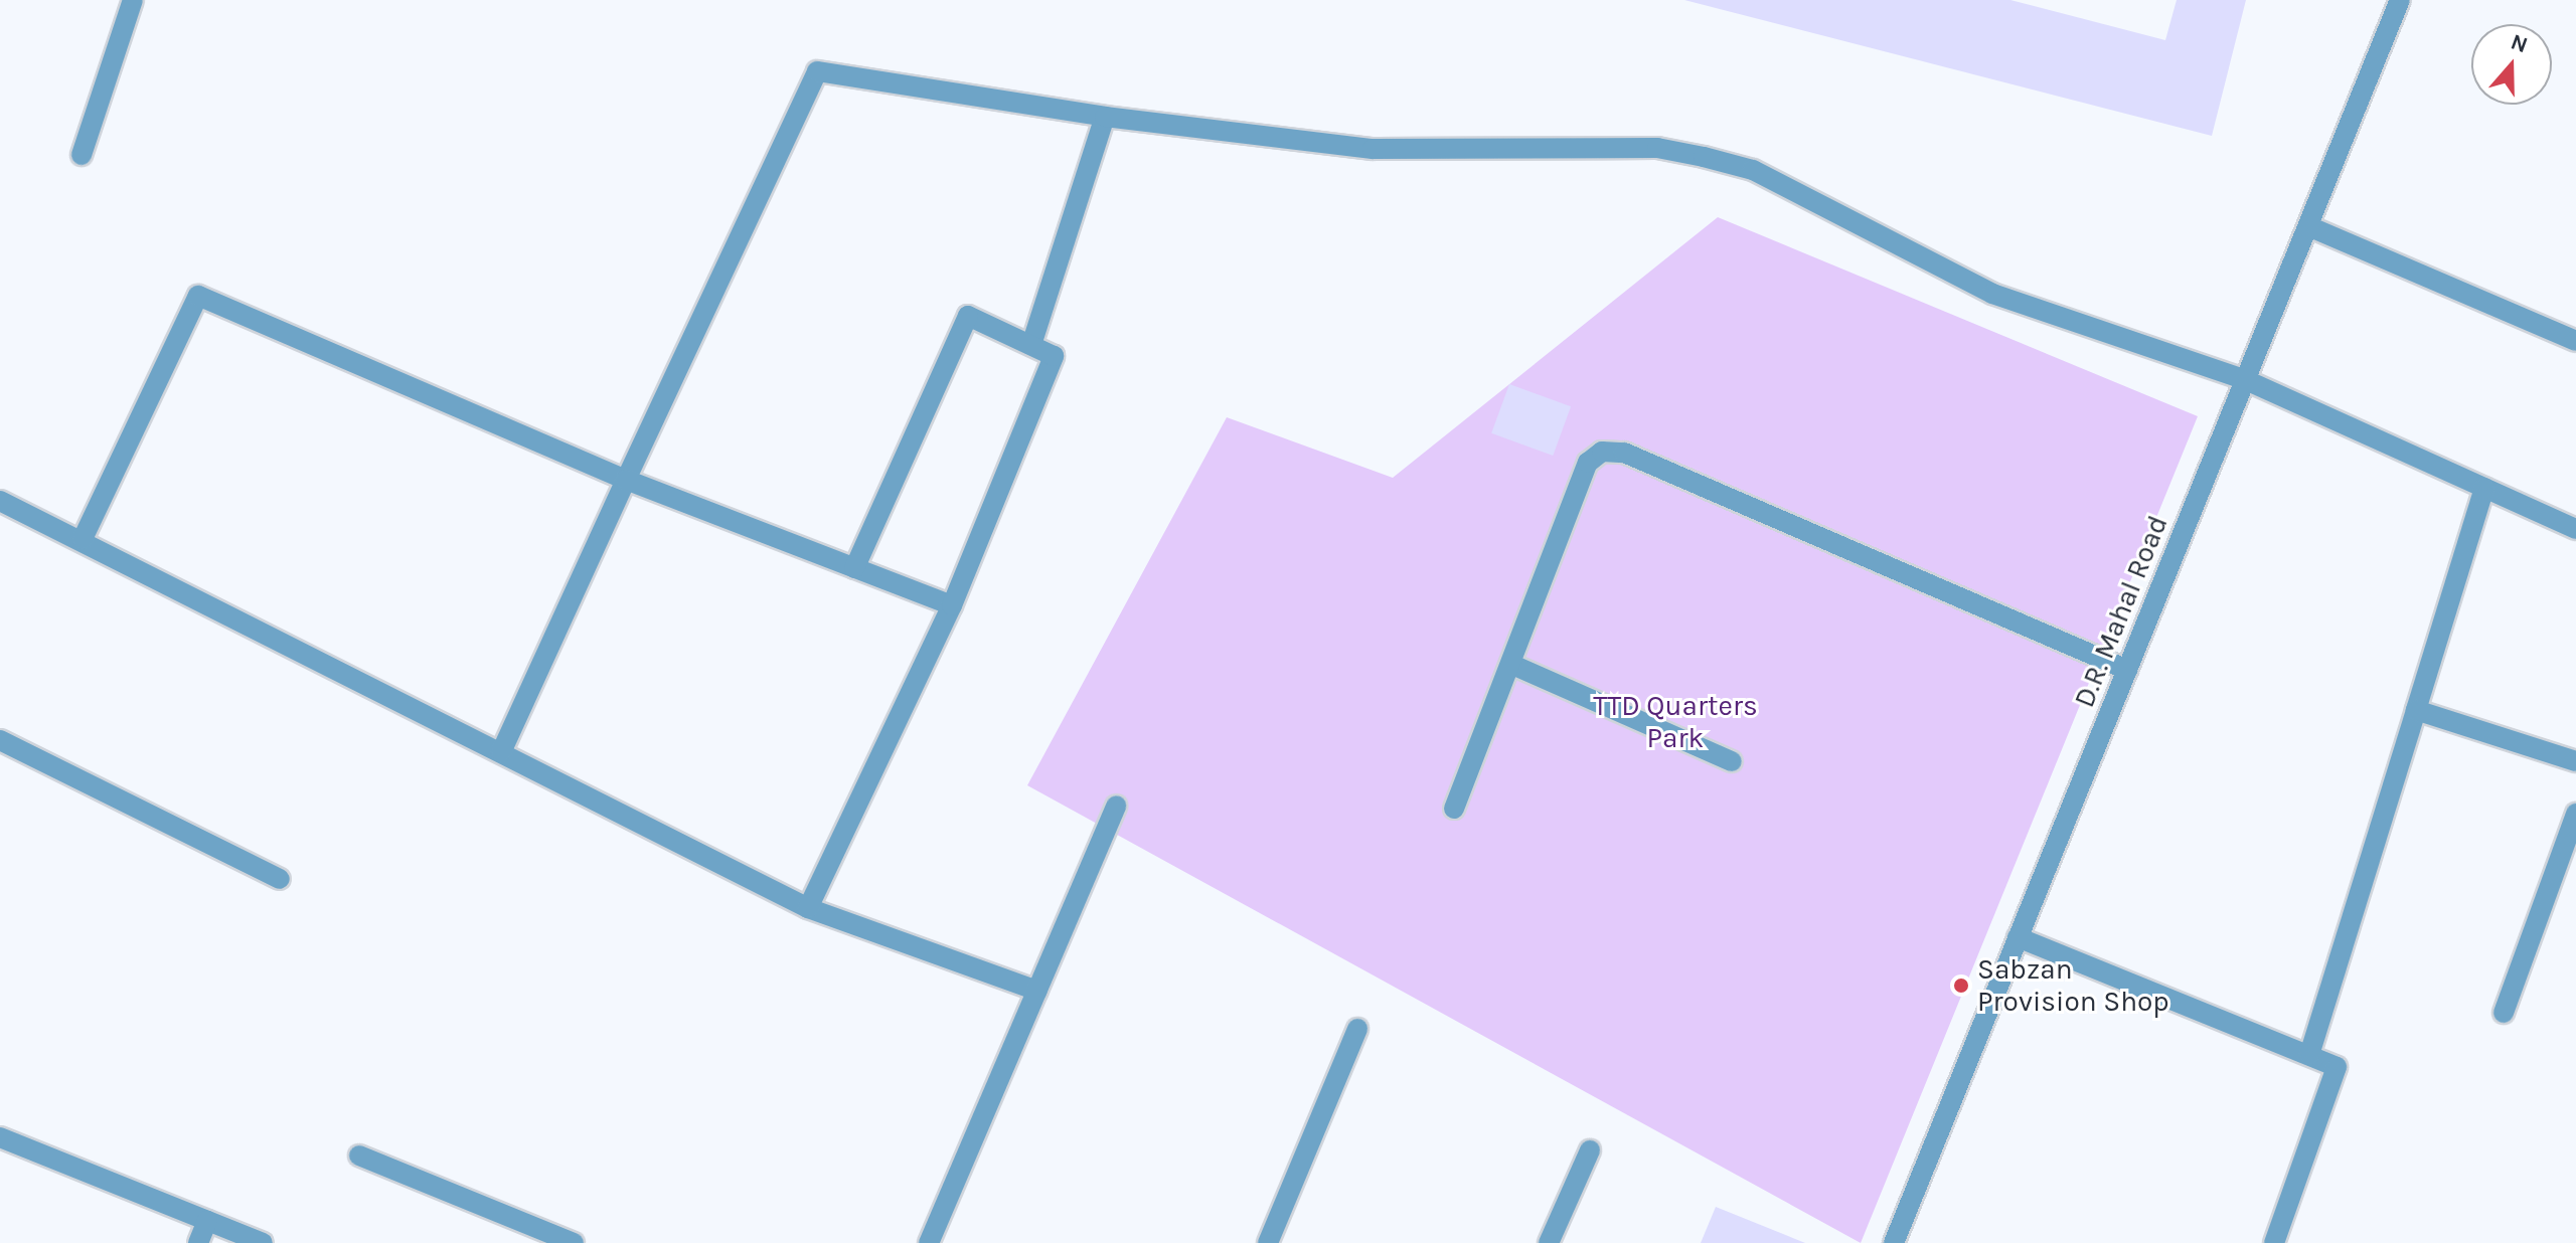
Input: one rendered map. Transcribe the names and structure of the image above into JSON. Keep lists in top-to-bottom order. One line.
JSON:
{"streets":{"street":["D.R. Mahal Road"]},"parks":["TTD Quarters Park"],"places":["Sabzan Provision Shop"],"north":"top"}
